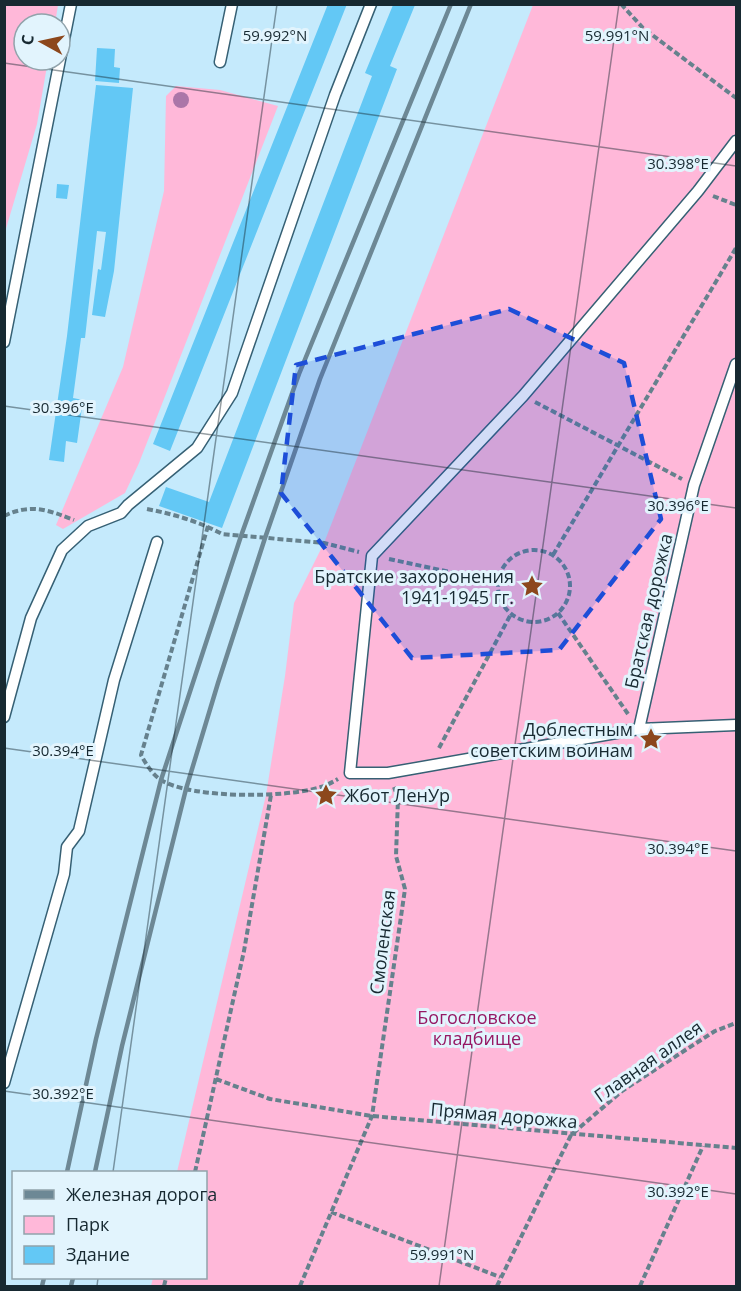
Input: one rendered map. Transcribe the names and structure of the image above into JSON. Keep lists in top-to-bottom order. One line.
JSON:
{"streets":{"lane":["Братская дорожка"],"path":["Смоленская","Главная аллея","Прямая дорожка"]},"crossings":[["Смоленская","Прямая дорожка"],["Главная аллея","Прямая дорожка"]],"parks":["Богословское кладбище"],"places":{"place":["Братские захоронения 1941-1945 гг.","Доблестным советским воинам","Жбот ЛенУр"]},"legend":["Железная дорога","Парк","Здание"],"north":"left","coordinates":["59.992°N","59.991°N","30.398°E","30.396°E","30.394°E","30.392°E"]}
